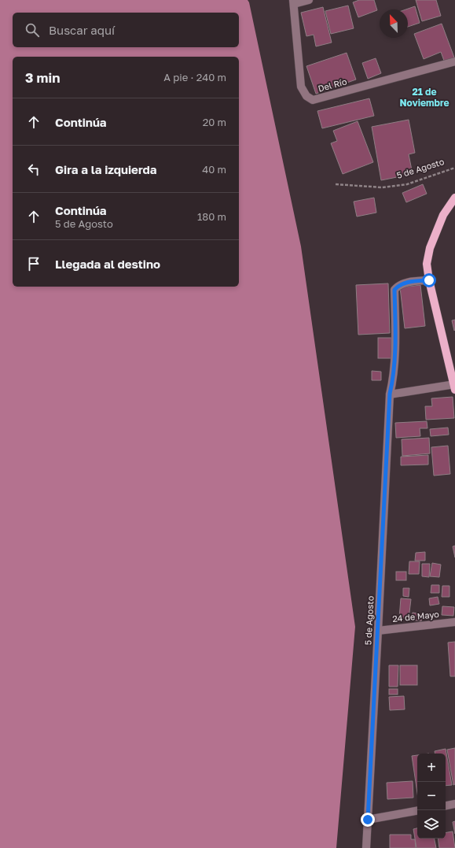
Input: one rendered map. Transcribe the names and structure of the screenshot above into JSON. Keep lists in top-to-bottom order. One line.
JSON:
{"streets":{"street":["Del Río","5 de Agosto","24 de Mayo"]},"crossings":[["5 de Agosto","24 de Mayo"]],"districts":["21 de Noviembre"],"north":"top left","page":{"search":"Buscar aquí","heading":["3 min","A pie · 240 m"],"list":[["Continúa","20 m"],["Gira a la izquierda","40 m"],["Continúa","5 de Agosto","180 m"],"Llegada al destino"],"map_buttons":["+","−"]}}
